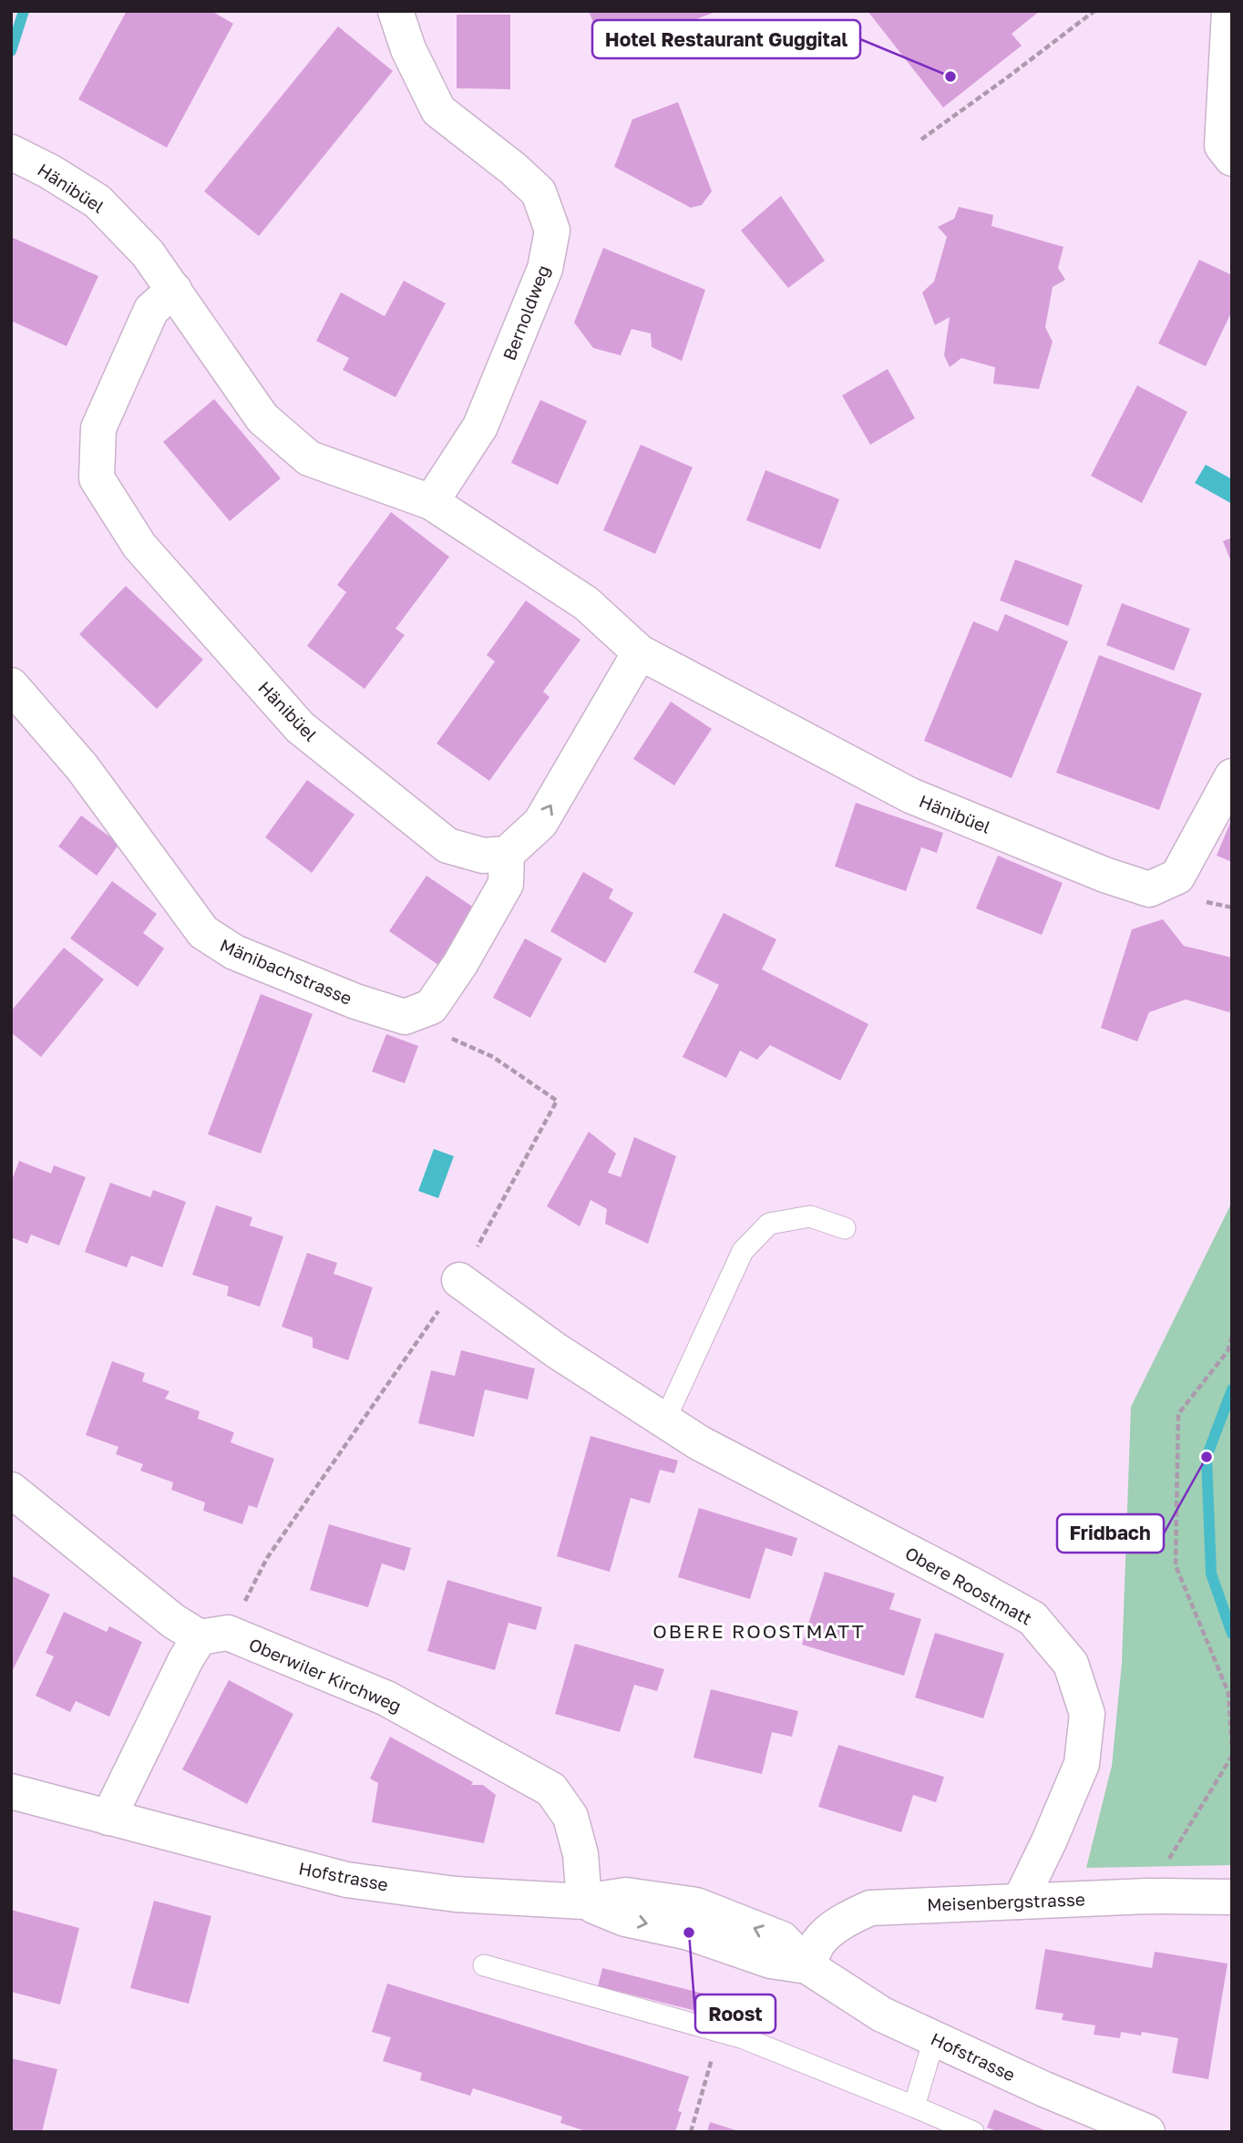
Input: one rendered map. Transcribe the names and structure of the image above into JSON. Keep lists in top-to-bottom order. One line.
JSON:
{"streets":{"street":["Hänibüel","Bernoldweg","Mänibachstrasse","Obere Roostmatt","Oberwiler Kirchweg","Hofstrasse","Meisenbergstrasse"]},"crossings":[["Hänibüel","Bernoldweg"],["Hänibüel","Mänibachstrasse"],["Obere Roostmatt","Meisenbergstrasse"],["Oberwiler Kirchweg","Hofstrasse"],["Hofstrasse","Meisenbergstrasse"]],"districts":["OBERE ROOSTMATT"],"places":["Hotel Restaurant Guggital","Fridbach","Roost"]}
